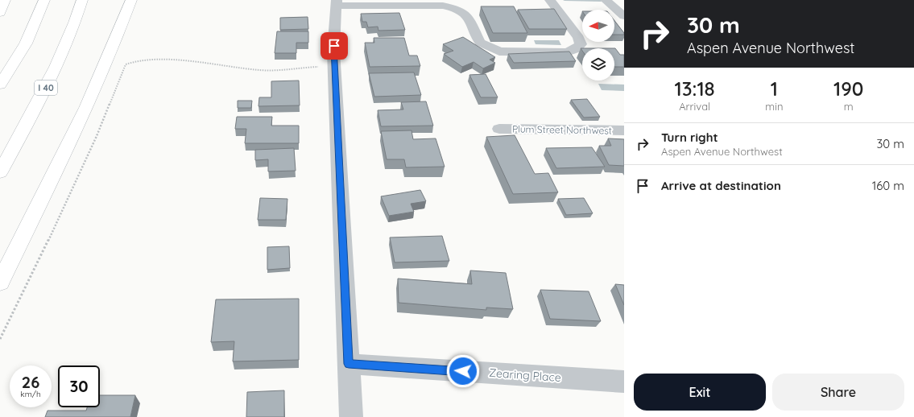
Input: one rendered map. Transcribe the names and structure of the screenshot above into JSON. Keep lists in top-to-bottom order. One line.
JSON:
{"streets":{"highway":["I 40"],"street":["Plum Street Northwest","Zearing Place"]},"north":"left","page":{"turn":["30 m","Aspen Avenue Northwest"],"eta":["13:18","Arrival","1","min","190","m"],"list":[{"name":"Turn right","note":"Aspen Avenue Northwest","value":"30 m"},{"name":"Arrive at destination","value":"160 m"}],"speed":"26 km/h","limit":"30","buttons":["Exit","Share"]}}
